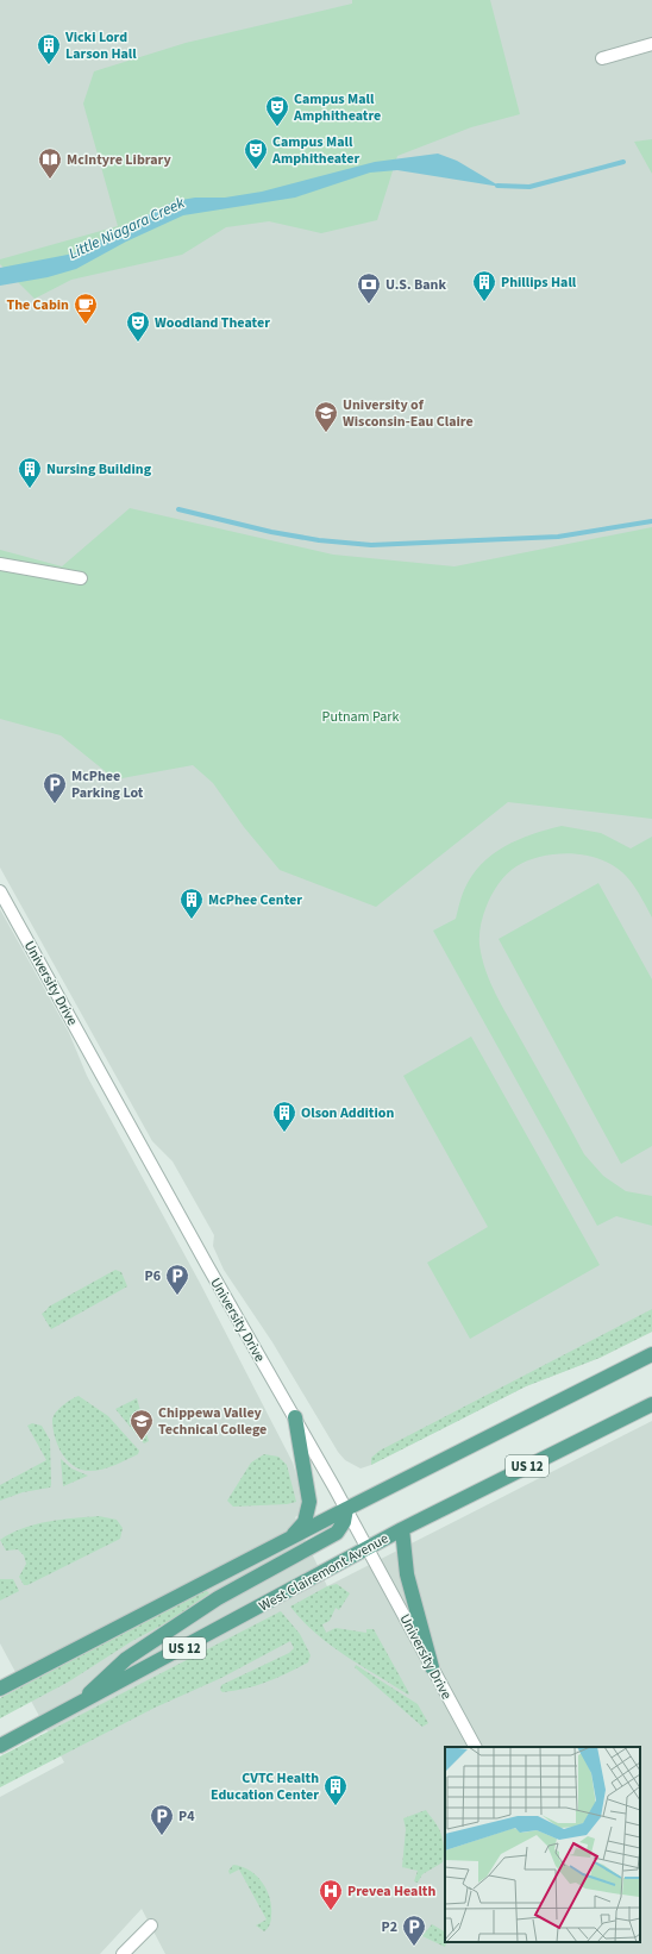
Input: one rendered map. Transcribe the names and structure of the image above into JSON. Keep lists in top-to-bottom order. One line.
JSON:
{"streets":{"main road":["US 12","West Clairemont Avenue"],"street":["University Drive"]},"crossings":[["University Drive","West Clairemont Avenue"]],"water":["Little Niagara Creek"],"parks":["Putnam Park"],"places":{"building":["Vicki Lord Larson Hall","Phillips Hall","Nursing Building","McPhee Center","Olson Addition","CVTC Health Education Center"],"theatre":["Campus Mall Amphitheatre","Campus Mall Amphitheater","Woodland Theater"],"library":["McIntyre Library"],"bank":["U.S. Bank"],"cafe":["The Cabin"],"school or university":["University of Wisconsin-Eau Claire","Chippewa Valley Technical College"],"parking":["McPhee Parking Lot","P6","P4","P2"],"hospital":["Prevea Health"]}}
